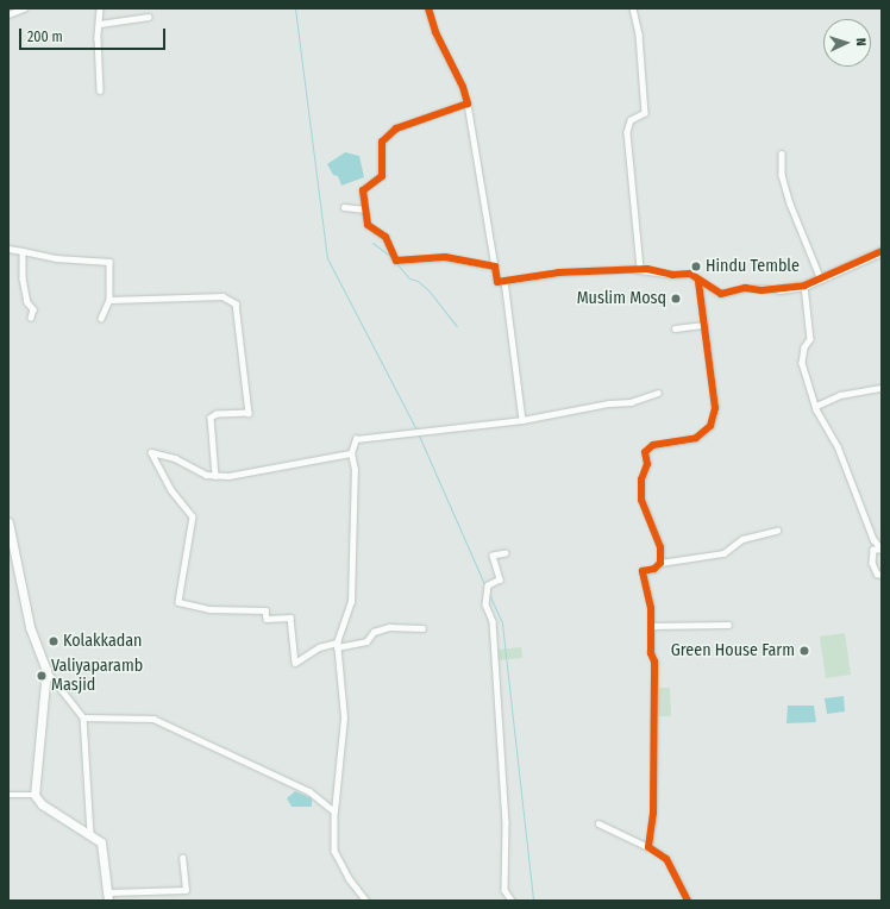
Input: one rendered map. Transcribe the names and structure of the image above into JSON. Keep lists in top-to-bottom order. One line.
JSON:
{"places":["Hindu Temble","Muslim Mosq","Kolakkadan","Green House Farm","Valiyaparamb Masjid"],"scale_bar":"200 m","north":"right"}
